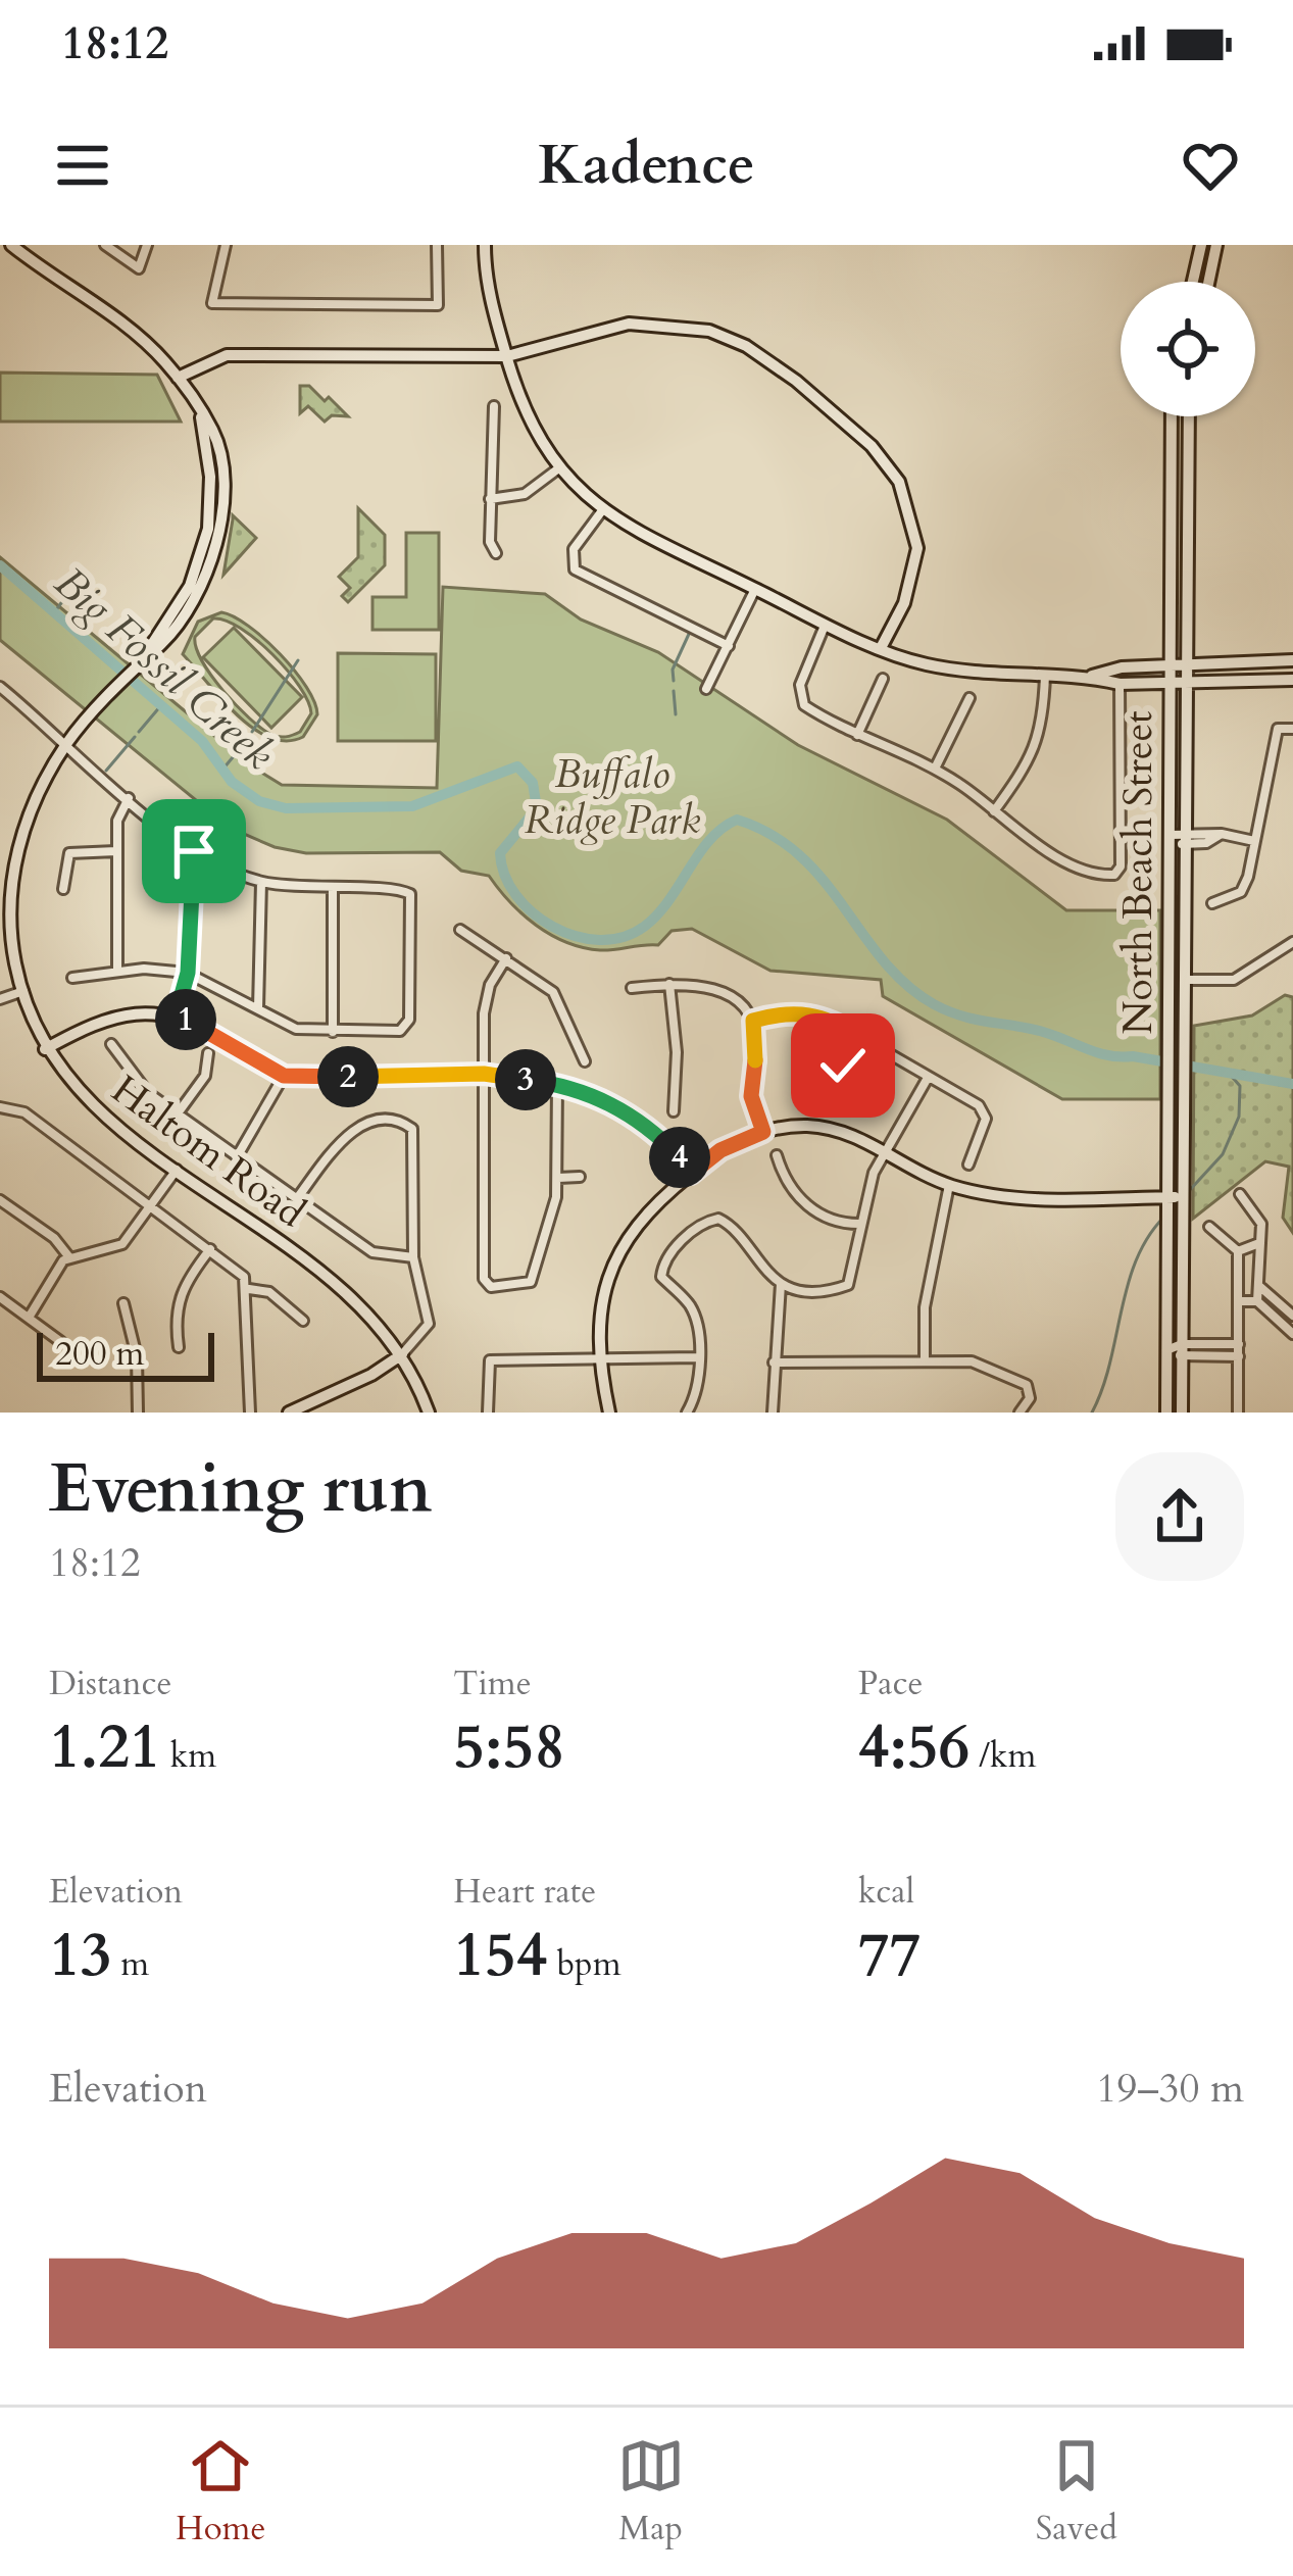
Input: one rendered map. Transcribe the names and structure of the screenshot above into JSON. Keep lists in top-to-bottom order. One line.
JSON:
{"streets":{"main road":["North Beach Street","Haltom Road"]},"water":["Big Fossil Creek"],"parks":["Buffalo Ridge Park"],"scale_bar":"200 m","page":{"status":"18:12","header":"Kadence","pins":["1","2","3","4"],"scale":"200 m","heading":["Evening run","18:12"],"stats":[["Distance","1.21 km"],["Time","5:58"],["Pace","4:56 /km"],["Elevation","13 m"],["Heart rate","154 bpm"],["kcal","77"]],"chart":["Elevation","19–30 m"],"tabs":["Home","Map","Saved"]}}
